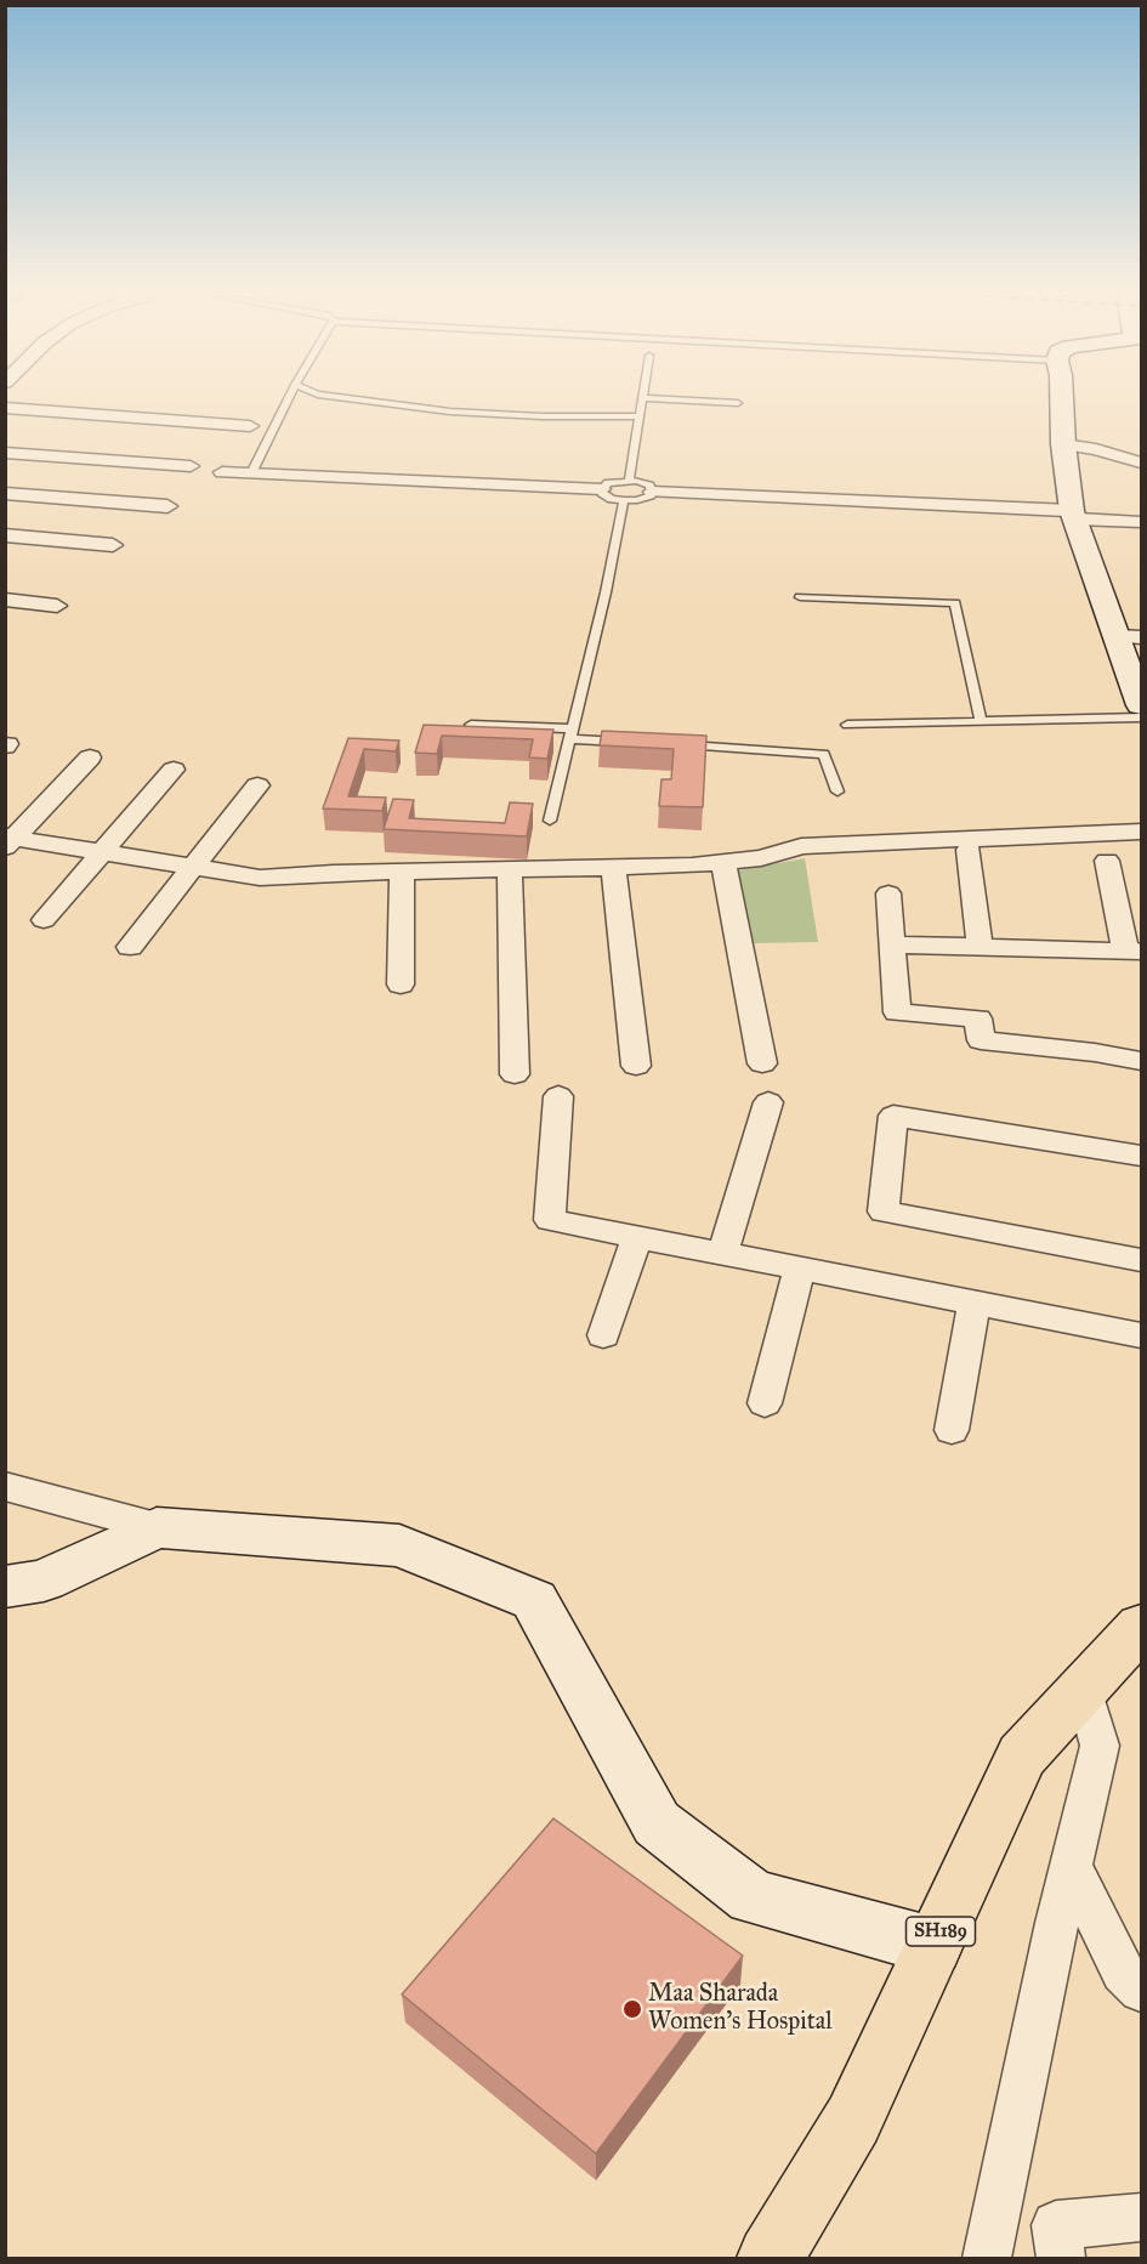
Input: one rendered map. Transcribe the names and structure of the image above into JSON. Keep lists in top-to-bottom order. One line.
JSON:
{"streets":{"main road":["SH189"]},"places":["Maa Sharada Women's Hospital"]}
